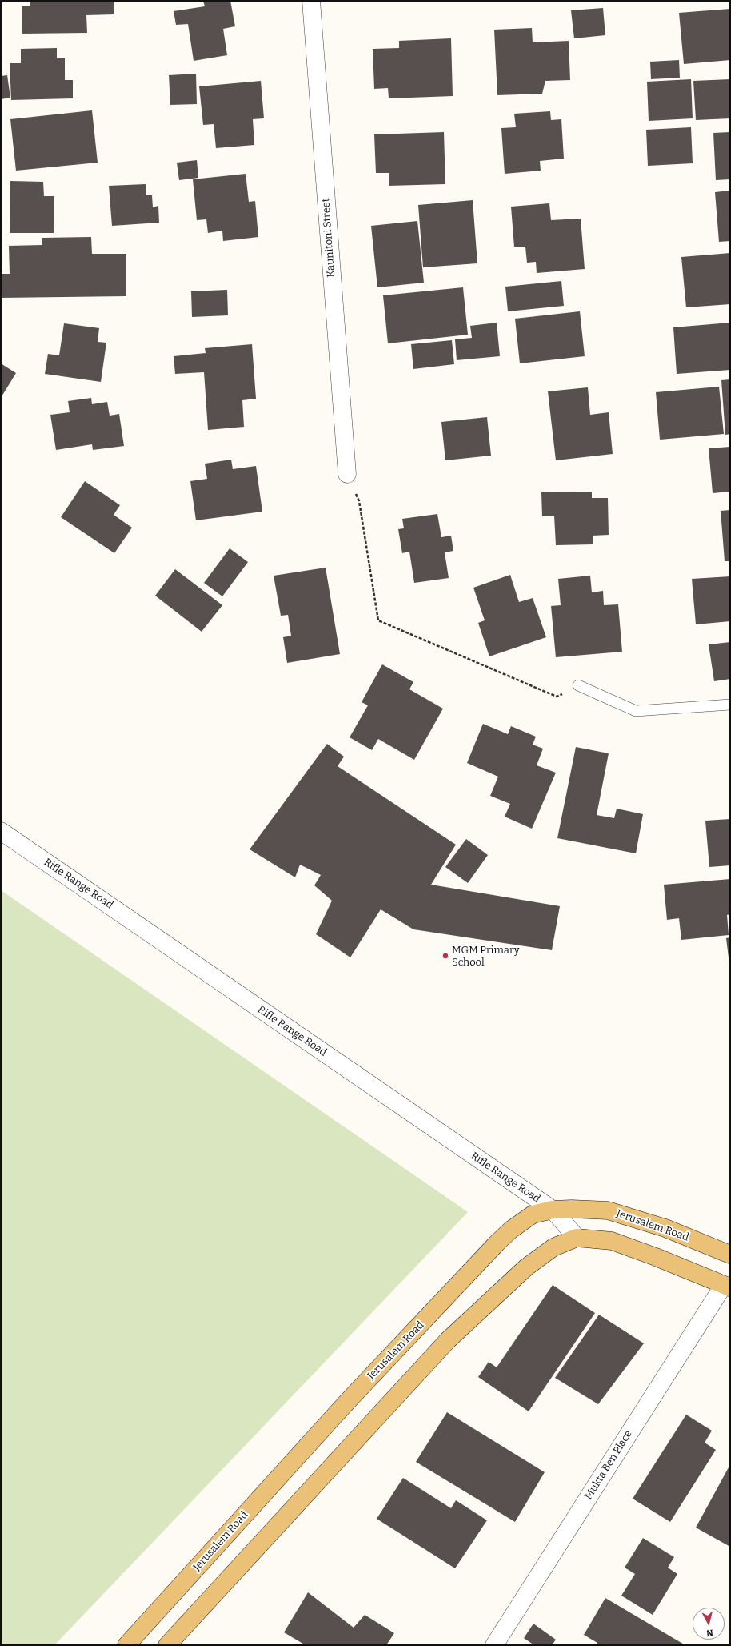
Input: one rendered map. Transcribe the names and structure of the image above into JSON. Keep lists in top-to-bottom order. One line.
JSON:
{"streets":{"main road":["Jerusalem Road"],"street":["Kaunitoni Street","Rifle Range Road","Mukta Ben Place"]},"crossings":[["Rifle Range Road","Jerusalem Road"]],"places":["MGM Primary School"],"north":"bottom"}
